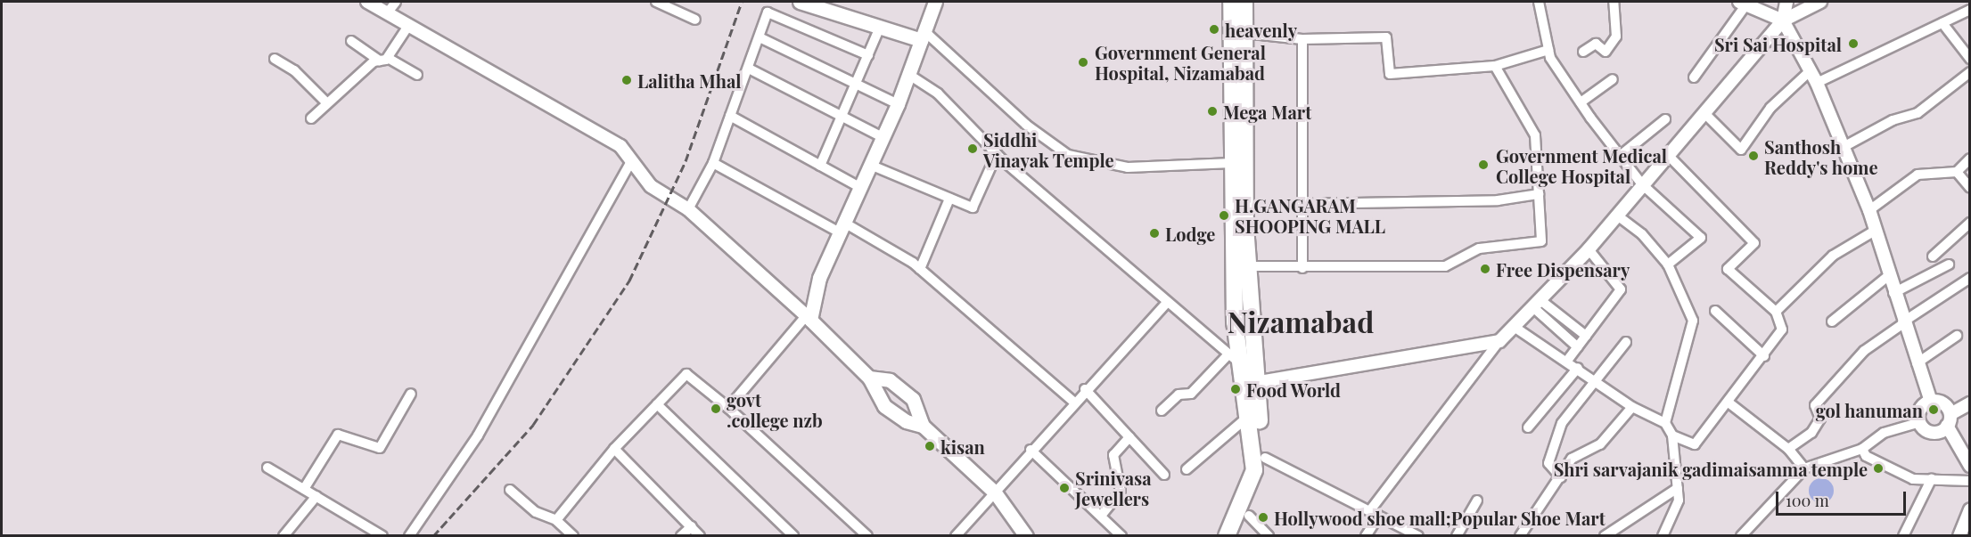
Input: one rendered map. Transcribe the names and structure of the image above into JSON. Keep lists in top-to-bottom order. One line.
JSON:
{"districts":["Nizamabad"],"places":["heavenly","Sri Sai Hospital","Government General Hospital, Nizamabad","Lalitha Mhal","Mega Mart","Siddhi Vinayak Temple","Santhosh Reddy's home","Government Medical College Hospital","H.GANGARAM SHOOPING MALL","Lodge","Free Dispensary","Food World","govt .college nzb","gol hanuman","kisan","Shri sarvajanik gadimaisamma temple","Srinivasa Jewellers","Hollywood shoe mall;Popular Shoe Mart"],"scale_bar":"100 m"}
